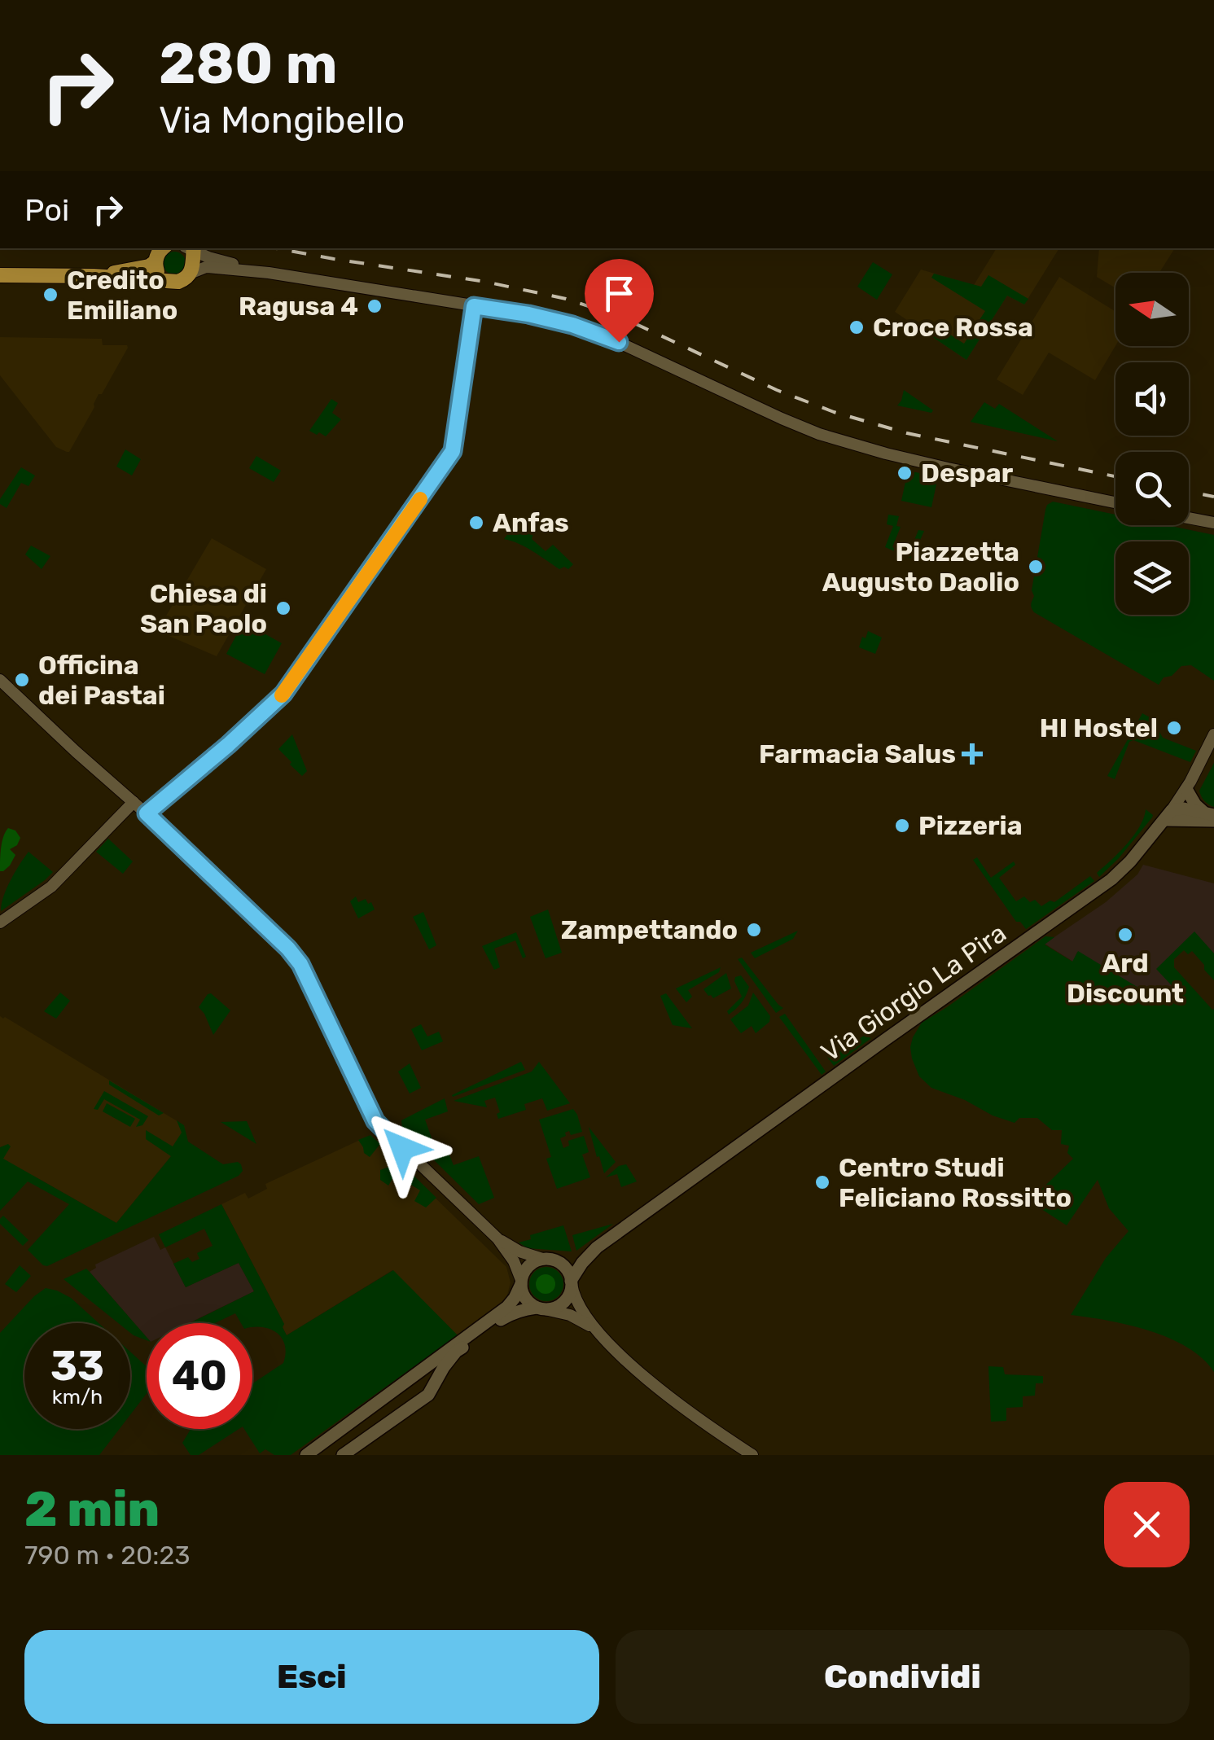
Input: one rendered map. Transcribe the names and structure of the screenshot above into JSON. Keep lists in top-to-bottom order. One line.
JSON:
{"streets":{"main road":["Via Giorgio La Pira"]},"places":{"other":["Credito Emiliano","Ragusa 4","Croce Rossa","Despar","Anfas","Piazzetta Augusto Daolio","Chiesa di San Paolo","Officina dei Pastai","HI Hostel","Pizzeria","Zampettando","Ard Discount","Centro Studi Feliciano Rossitto"],"health":["Farmacia Salus"]},"north":"left","page":{"turn":["280 m","Via Mongibello"],"then":"Poi","speed":"33 km/h","limit":"40","heading":["2 min","790 m · 20:23"],"buttons":["Esci","Condividi"]}}
